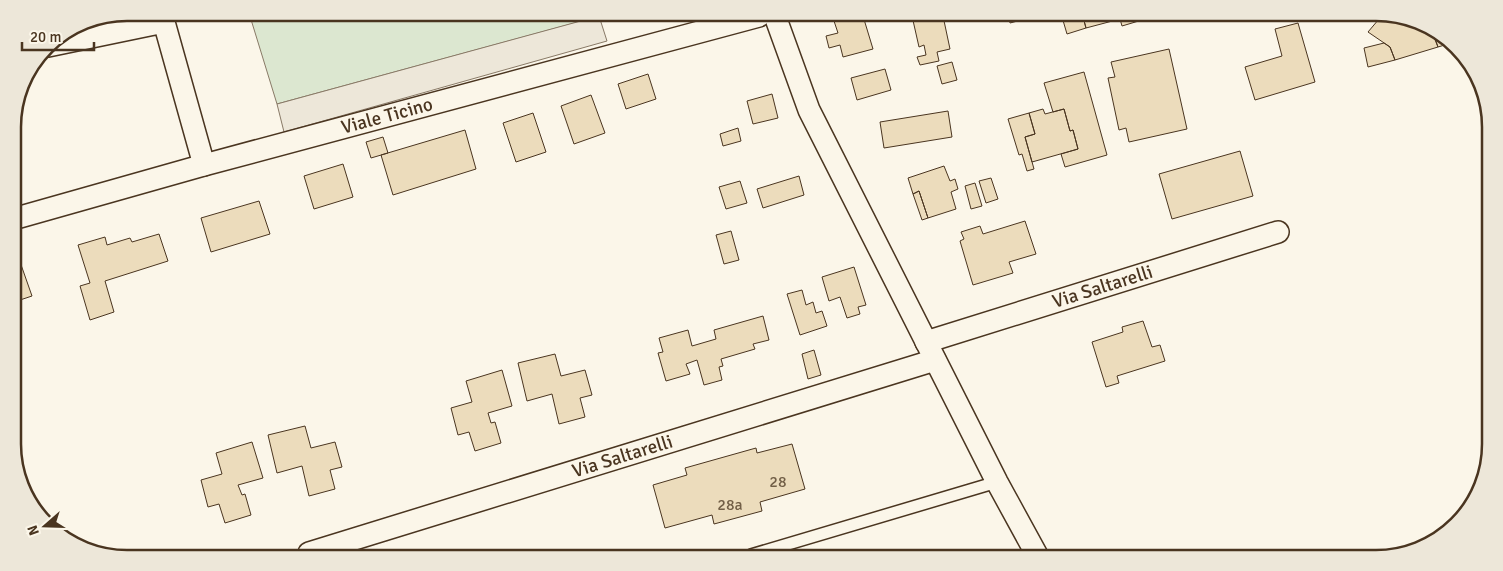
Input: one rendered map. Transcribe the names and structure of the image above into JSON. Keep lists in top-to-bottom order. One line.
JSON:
{"streets":{"street":["Viale Ticino","Via Saltarelli"]},"house_numbers":["28","28a"],"scale_bar":"20 m","north":"left"}
